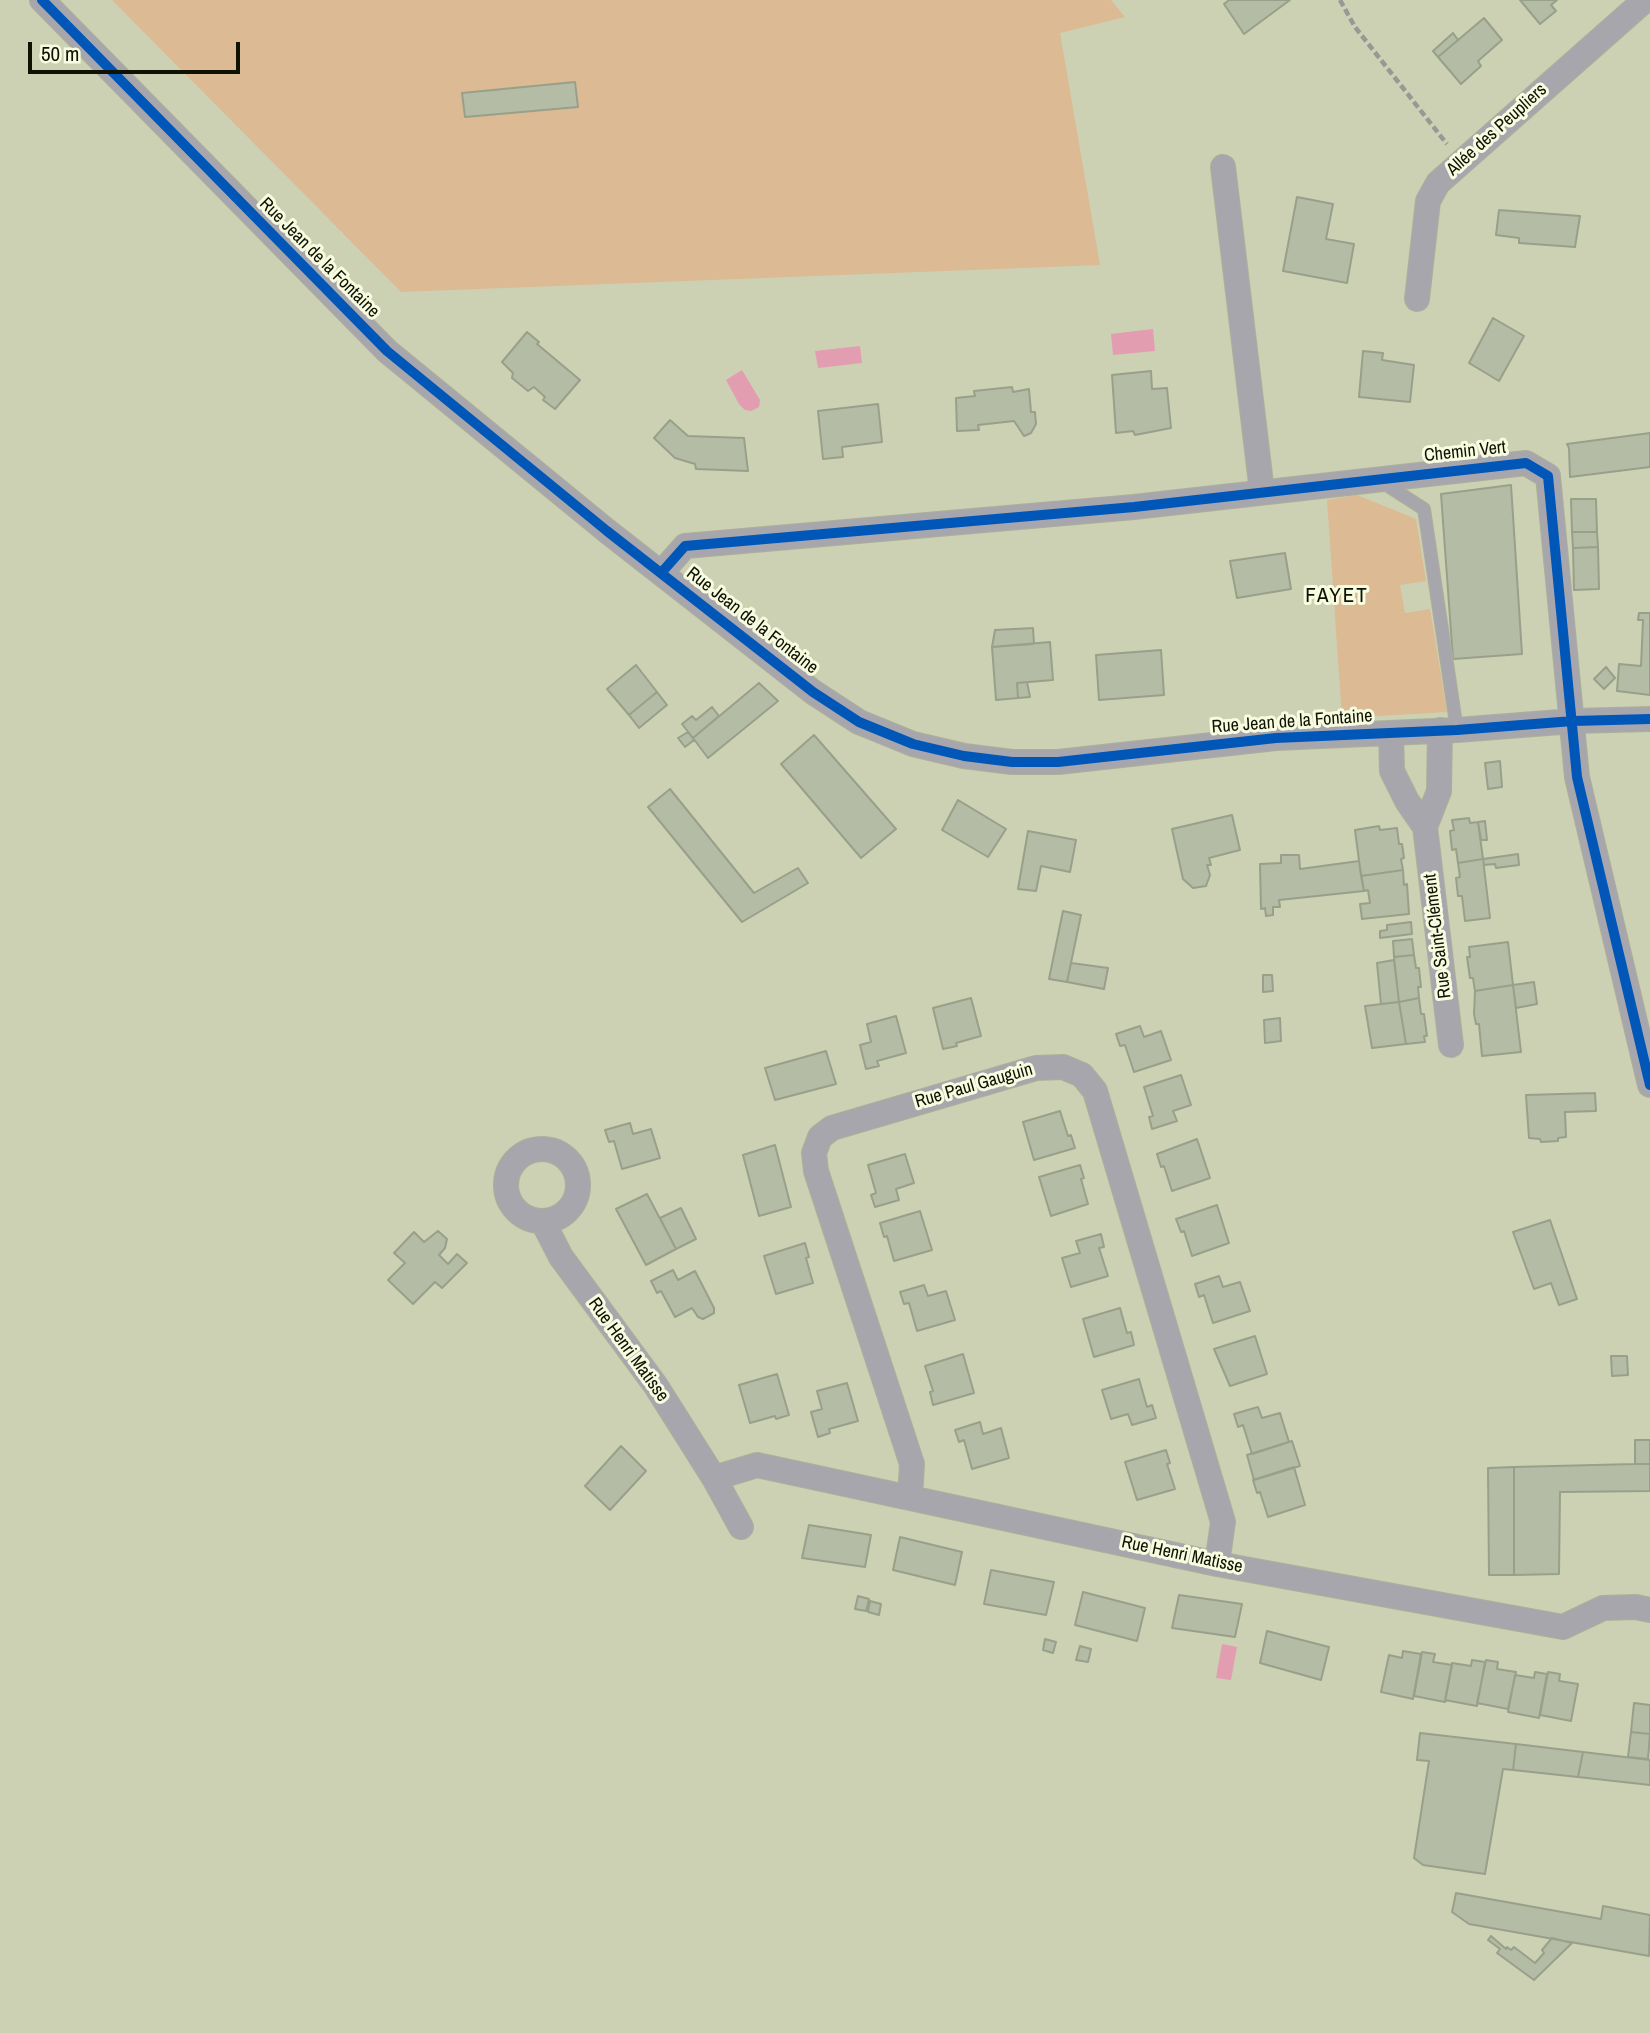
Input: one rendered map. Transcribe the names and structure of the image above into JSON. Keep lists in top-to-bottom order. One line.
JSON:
{"streets":{"street":["Allée des Peupliers","Rue Jean de la Fontaine","Chemin Vert","Rue Saint-Clément","Rue Paul Gauguin","Rue Henri Matisse"]},"crossings":[["Rue Jean de la Fontaine","Chemin Vert"],["Rue Jean de la Fontaine","Rue Saint-Clément"],["Rue Paul Gauguin","Rue Henri Matisse"]],"districts":["FAYET"],"scale_bar":"50 m"}
